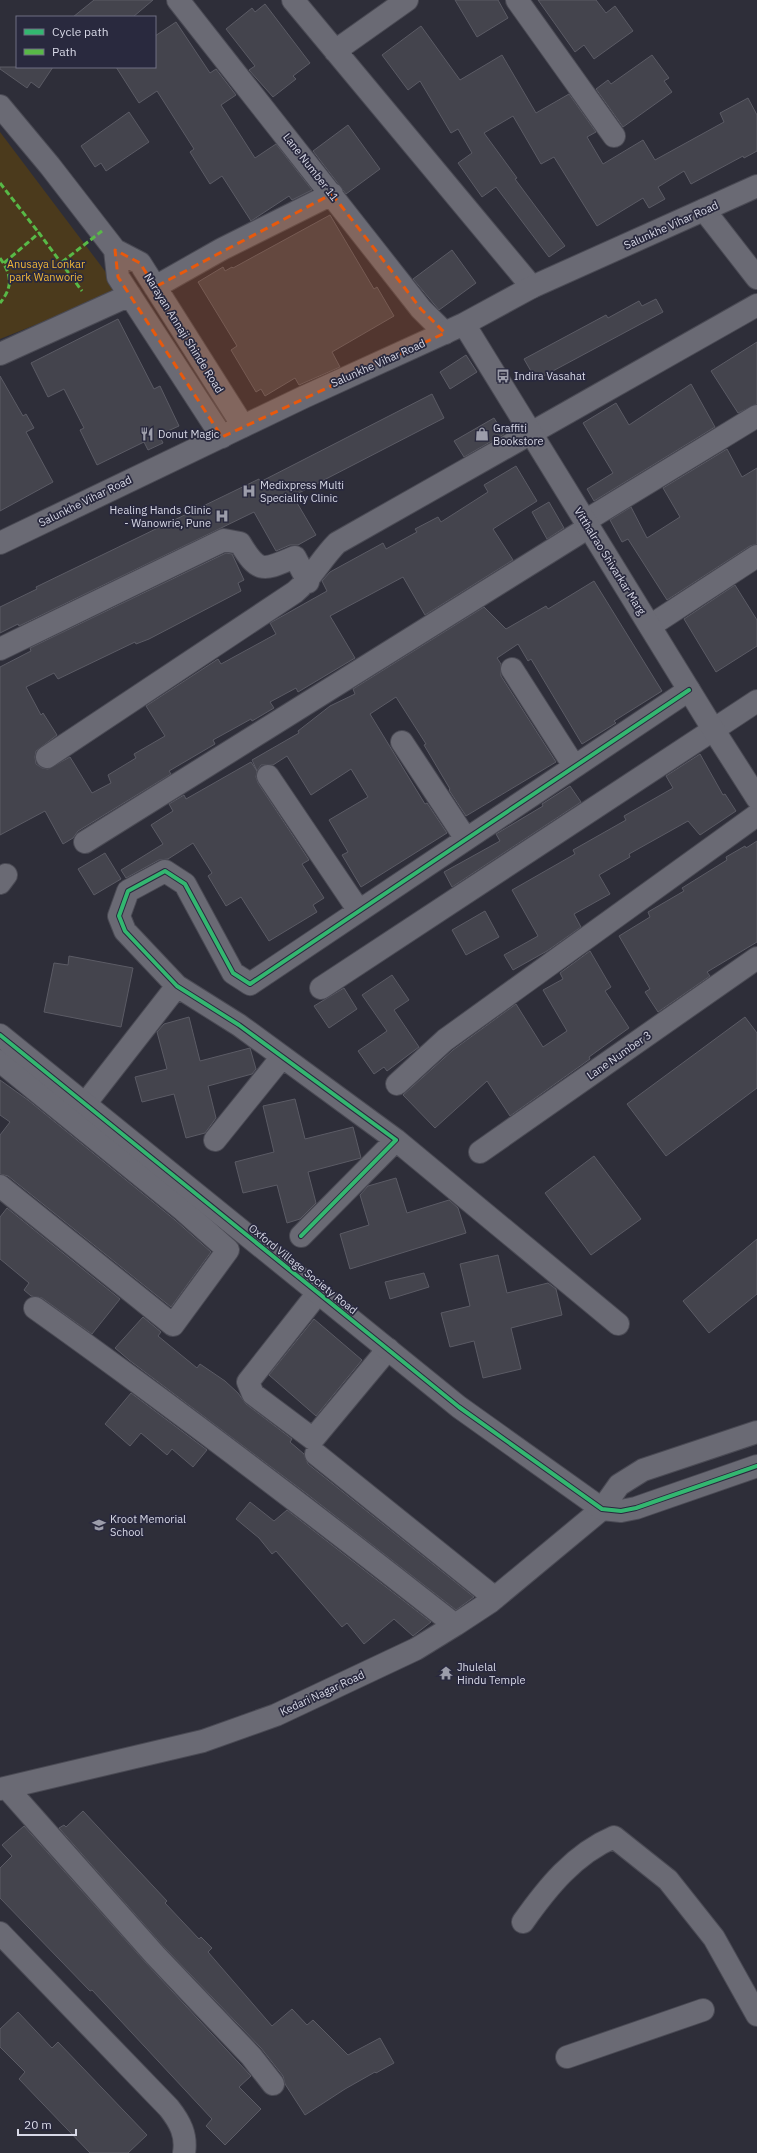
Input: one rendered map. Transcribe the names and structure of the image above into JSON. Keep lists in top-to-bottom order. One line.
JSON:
{"streets":{"street":["Lane Number 11","Salunkhe Vihar Road","Narayan Annaji Shinde Road","Vitthalrao Shivarkar Marg","Lane Number 3","Oxford Village Society Road","Kedari Nagar Road"]},"crossings":[["Lane Number 11","Salunkhe Vihar Road"],["Lane Number 11","Vitthalrao Shivarkar Marg"],["Salunkhe Vihar Road","Narayan Annaji Shinde Road"],["Salunkhe Vihar Road","Vitthalrao Shivarkar Marg"],["Oxford Village Society Road","Kedari Nagar Road"]],"parks":["Anusaya Lonkar park Wanworie"],"places":{"bus stop":["Indira Vasahat"],"restaurant":["Donut Magic"],"shop":["Graffiti Bookstore"],"hospital":["Medixpress Multi Speciality Clinic","Healing Hands Clinic - Wanowrie, Pune"],"school or university":["Kroot Memorial School"],"temple":["Jhulelal Hindu Temple"]},"legend":["Cycle path","Path"],"scale_bar":"20 m"}
